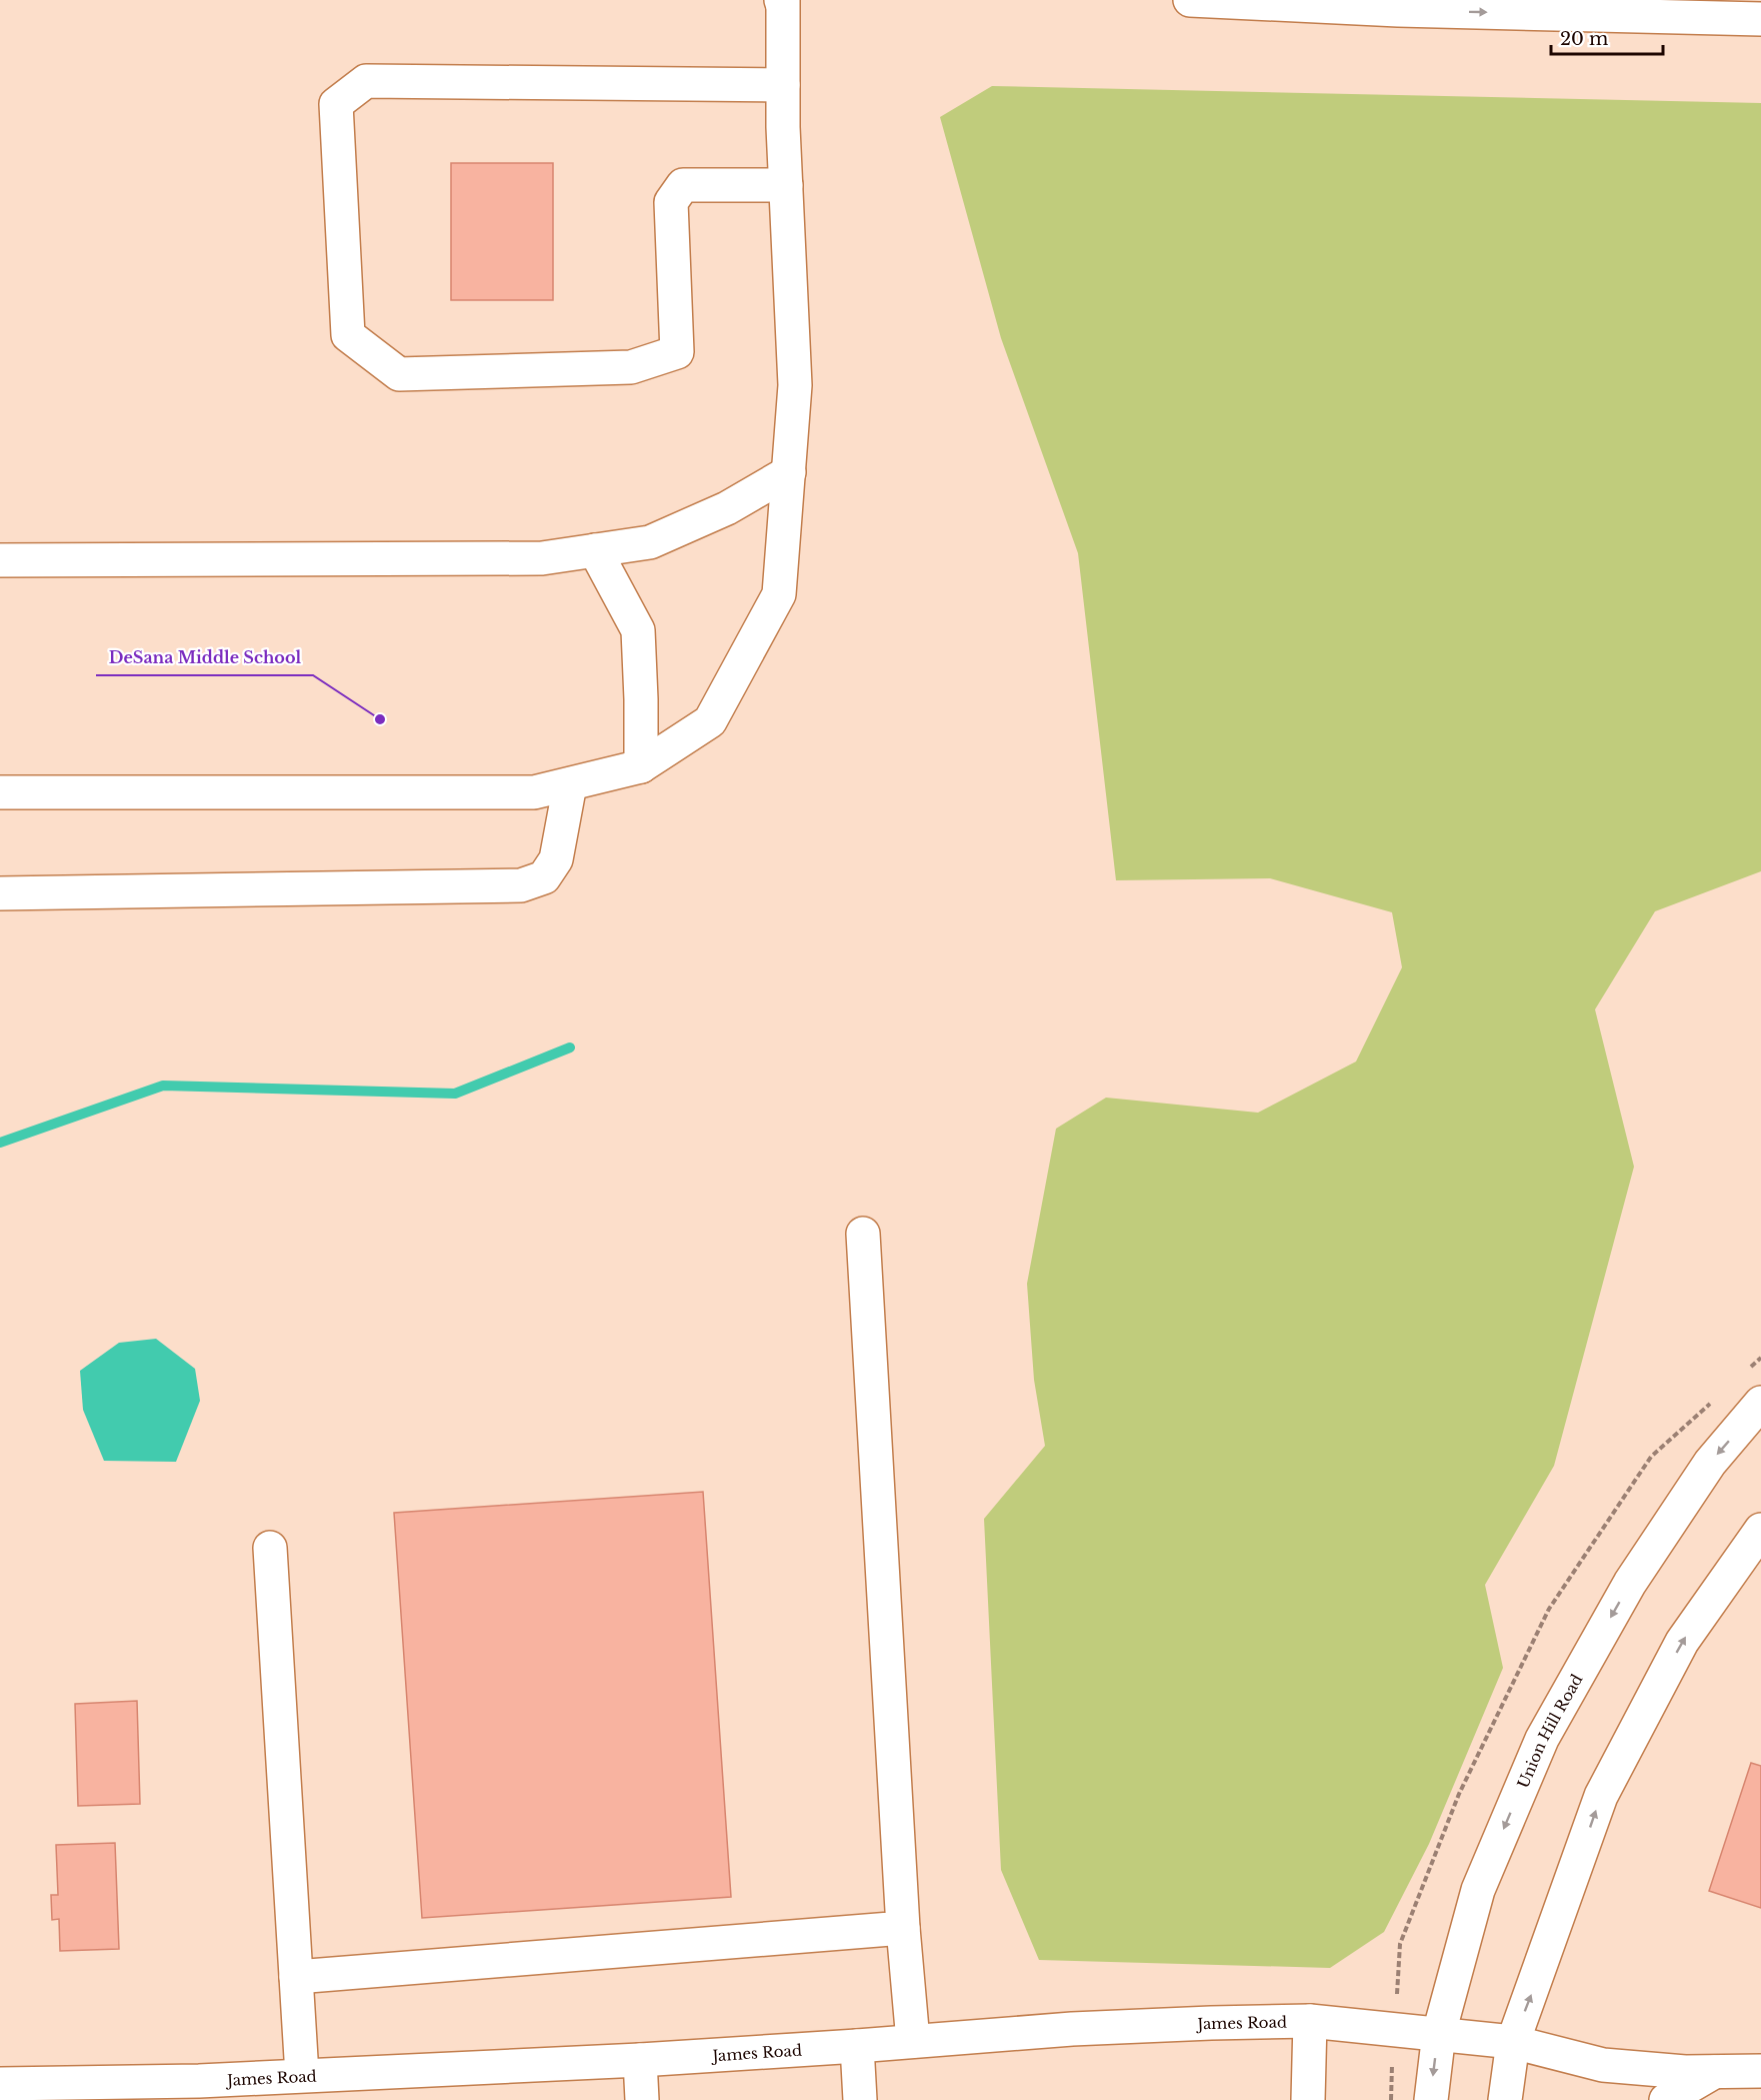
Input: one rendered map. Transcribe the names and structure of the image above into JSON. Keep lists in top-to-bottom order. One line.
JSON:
{"streets":{"street":["Union Hill Road","James Road"]},"crossings":[["Union Hill Road","James Road"]],"places":["DeSana Middle School"],"scale_bar":"20 m"}
